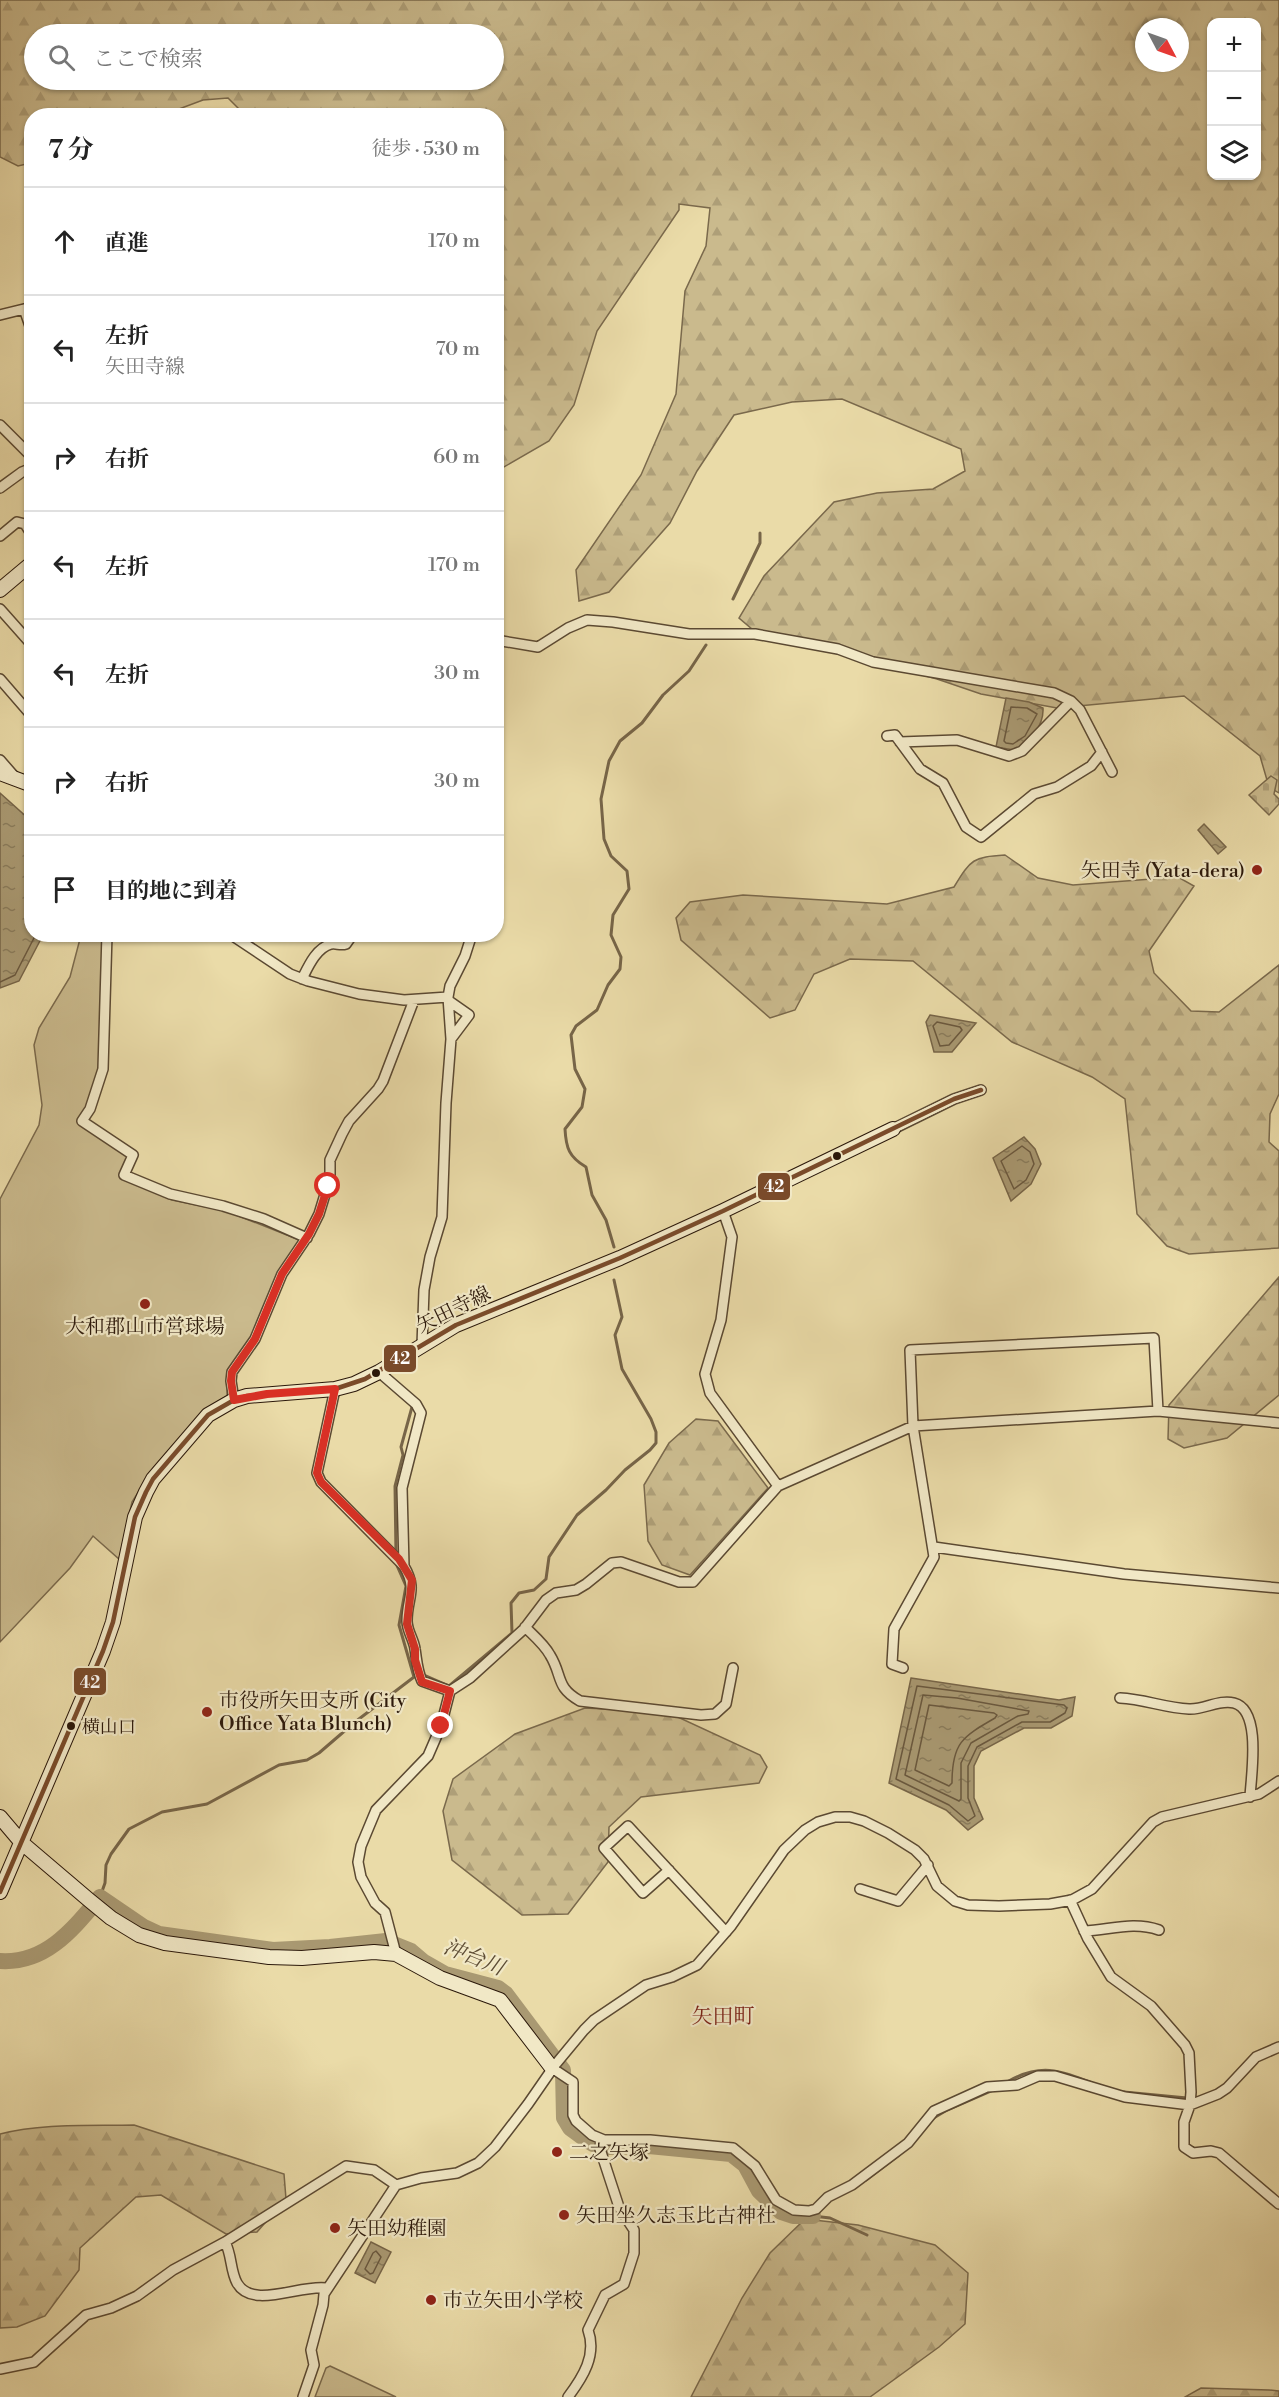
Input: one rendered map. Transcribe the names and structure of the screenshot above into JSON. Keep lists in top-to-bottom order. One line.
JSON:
{"streets":{"main road":["矢田寺線"]},"districts":["矢田町"],"water":["沖台川"],"places":["矢田寺 (Yata-dera)","大和郡山市営球場","市役所矢田支所 (City Office Yata Blunch)","横山口","二之矢塚","矢田坐久志玉比古神社","矢田幼稚園","市立矢田小学校"],"lines":["transit line 42"],"north":"bottom right","page":{"map_buttons":["+","−"],"search":"ここで検索","heading":["7 分","徒歩 · 530 m"],"list":[["直進","170 m"],["左折","矢田寺線","70 m"],["右折","60 m"],["左折","170 m"],["左折","30 m"],["右折","30 m"],"目的地に到着"]}}
